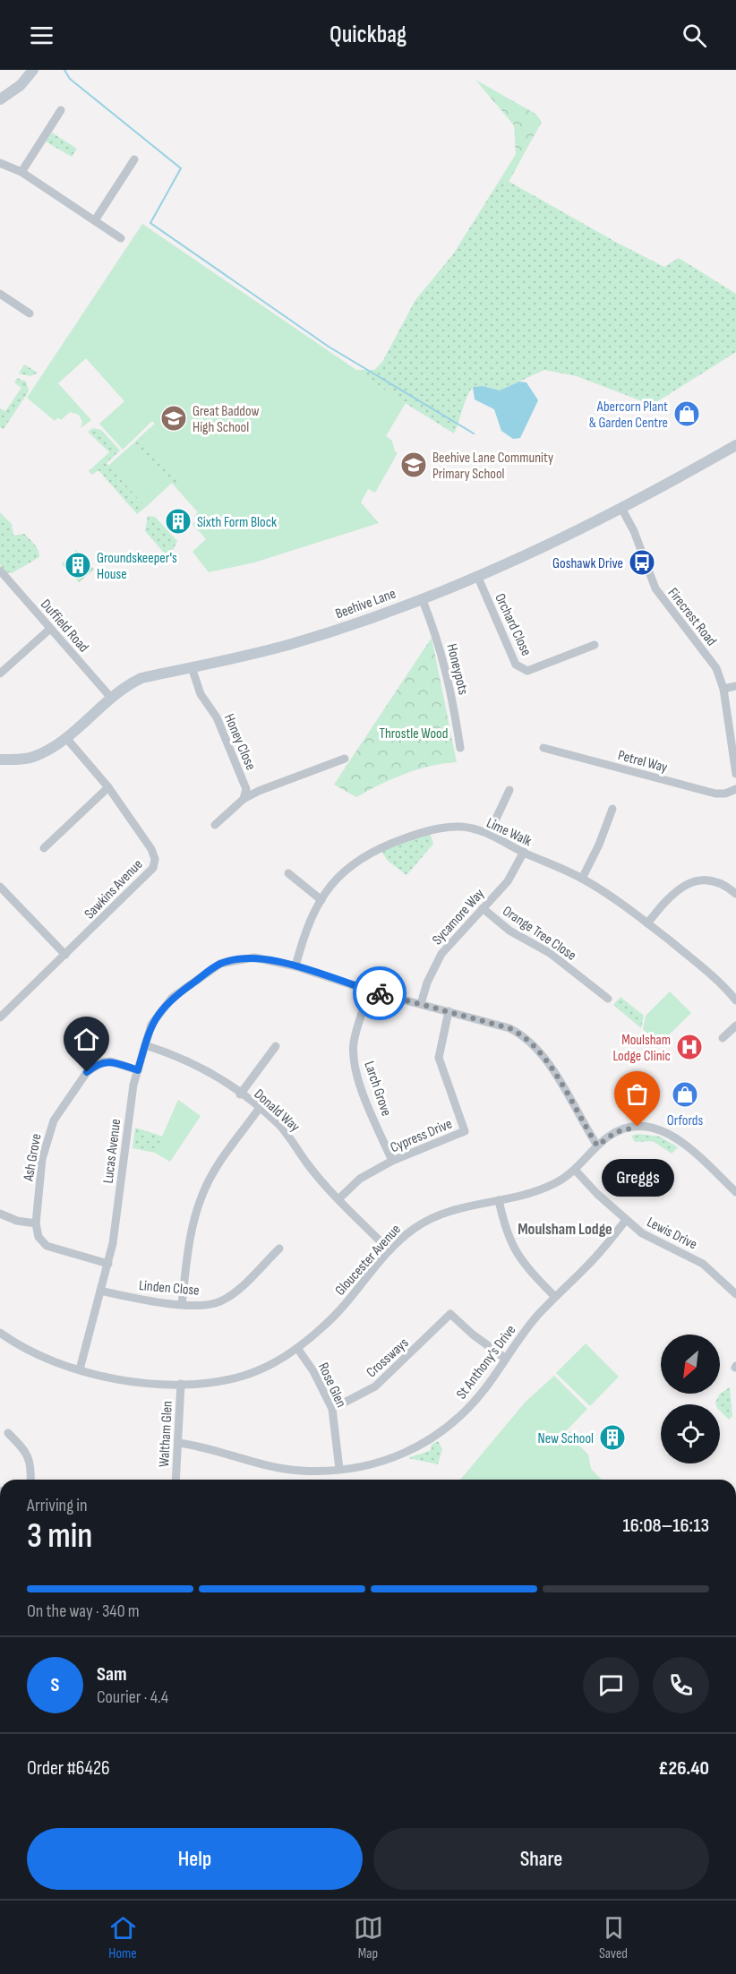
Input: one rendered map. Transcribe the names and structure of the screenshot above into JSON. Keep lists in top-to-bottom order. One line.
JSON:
{"streets":{"main road":["Beehive Lane"],"street":["Firecrest Road","Orchard Close","Duffield Road","Honeypots","Honey Close","Petrel Way","Lime Walk","Sawkins Avenue","Sycamore Way","Orange Tree Close","Larch Grove","Donald Way","Cypress Drive","Lucas Avenue","Ash Grove","Lewis Drive","Gloucester Avenue","Linden Close","Crossways","St Anthony's Drive","Rose Glen","Waltham Glen"]},"crossings":[["Beehive Lane","Firecrest Road"],["Beehive Lane","Orchard Close"],["Beehive Lane","Duffield Road"],["Beehive Lane","Honeypots"],["Beehive Lane","Honey Close"],["Beehive Lane","Sawkins Avenue"],["Lime Walk","Sycamore Way"],["Lime Walk","Lucas Avenue"],["Sycamore Way","Orange Tree Close"],["Sycamore Way","Lucas Avenue"],["Larch Grove","Cypress Drive"],["Larch Grove","Lucas Avenue"],["Donald Way","Cypress Drive"],["Donald Way","Lucas Avenue"],["Donald Way","Gloucester Avenue"],["Cypress Drive","Lucas Avenue"],["Lucas Avenue","Ash Grove"],["Lucas Avenue","Gloucester Avenue"],["Lucas Avenue","Linden Close"],["Lewis Drive","Gloucester Avenue"],["Lewis Drive","St Anthony's Drive"],["Gloucester Avenue","Rose Glen"],["Gloucester Avenue","Waltham Glen"],["Crossways","St Anthony's Drive"],["Crossways","Rose Glen"],["St Anthony's Drive","Rose Glen"],["St Anthony's Drive","Waltham Glen"]],"districts":["Moulsham Lodge"],"parks":["Throstle Wood"],"places":{"shop":["Abercorn Plant & Garden Centre","Orfords"],"school or university":["Great Baddow High School","Beehive Lane Community Primary School"],"building":["Sixth Form Block","Groundskeeper's House","New School"],"bus stop":["Goshawk Drive"],"hospital":["Moulsham Lodge Clinic"],"other":["Greggs"]},"north":"bottom left","page":{"header":"Quickbag","bubble":"Greggs","heading":["3 min","Arriving in","16:08–16:13"],"panel":["Sam","Courier · 4.4","Order #6426","£26.40"],"bar":"On the way · 340 m","round":"S","buttons":["Help","Share"],"tabs":["Home","Map","Saved"]}}
